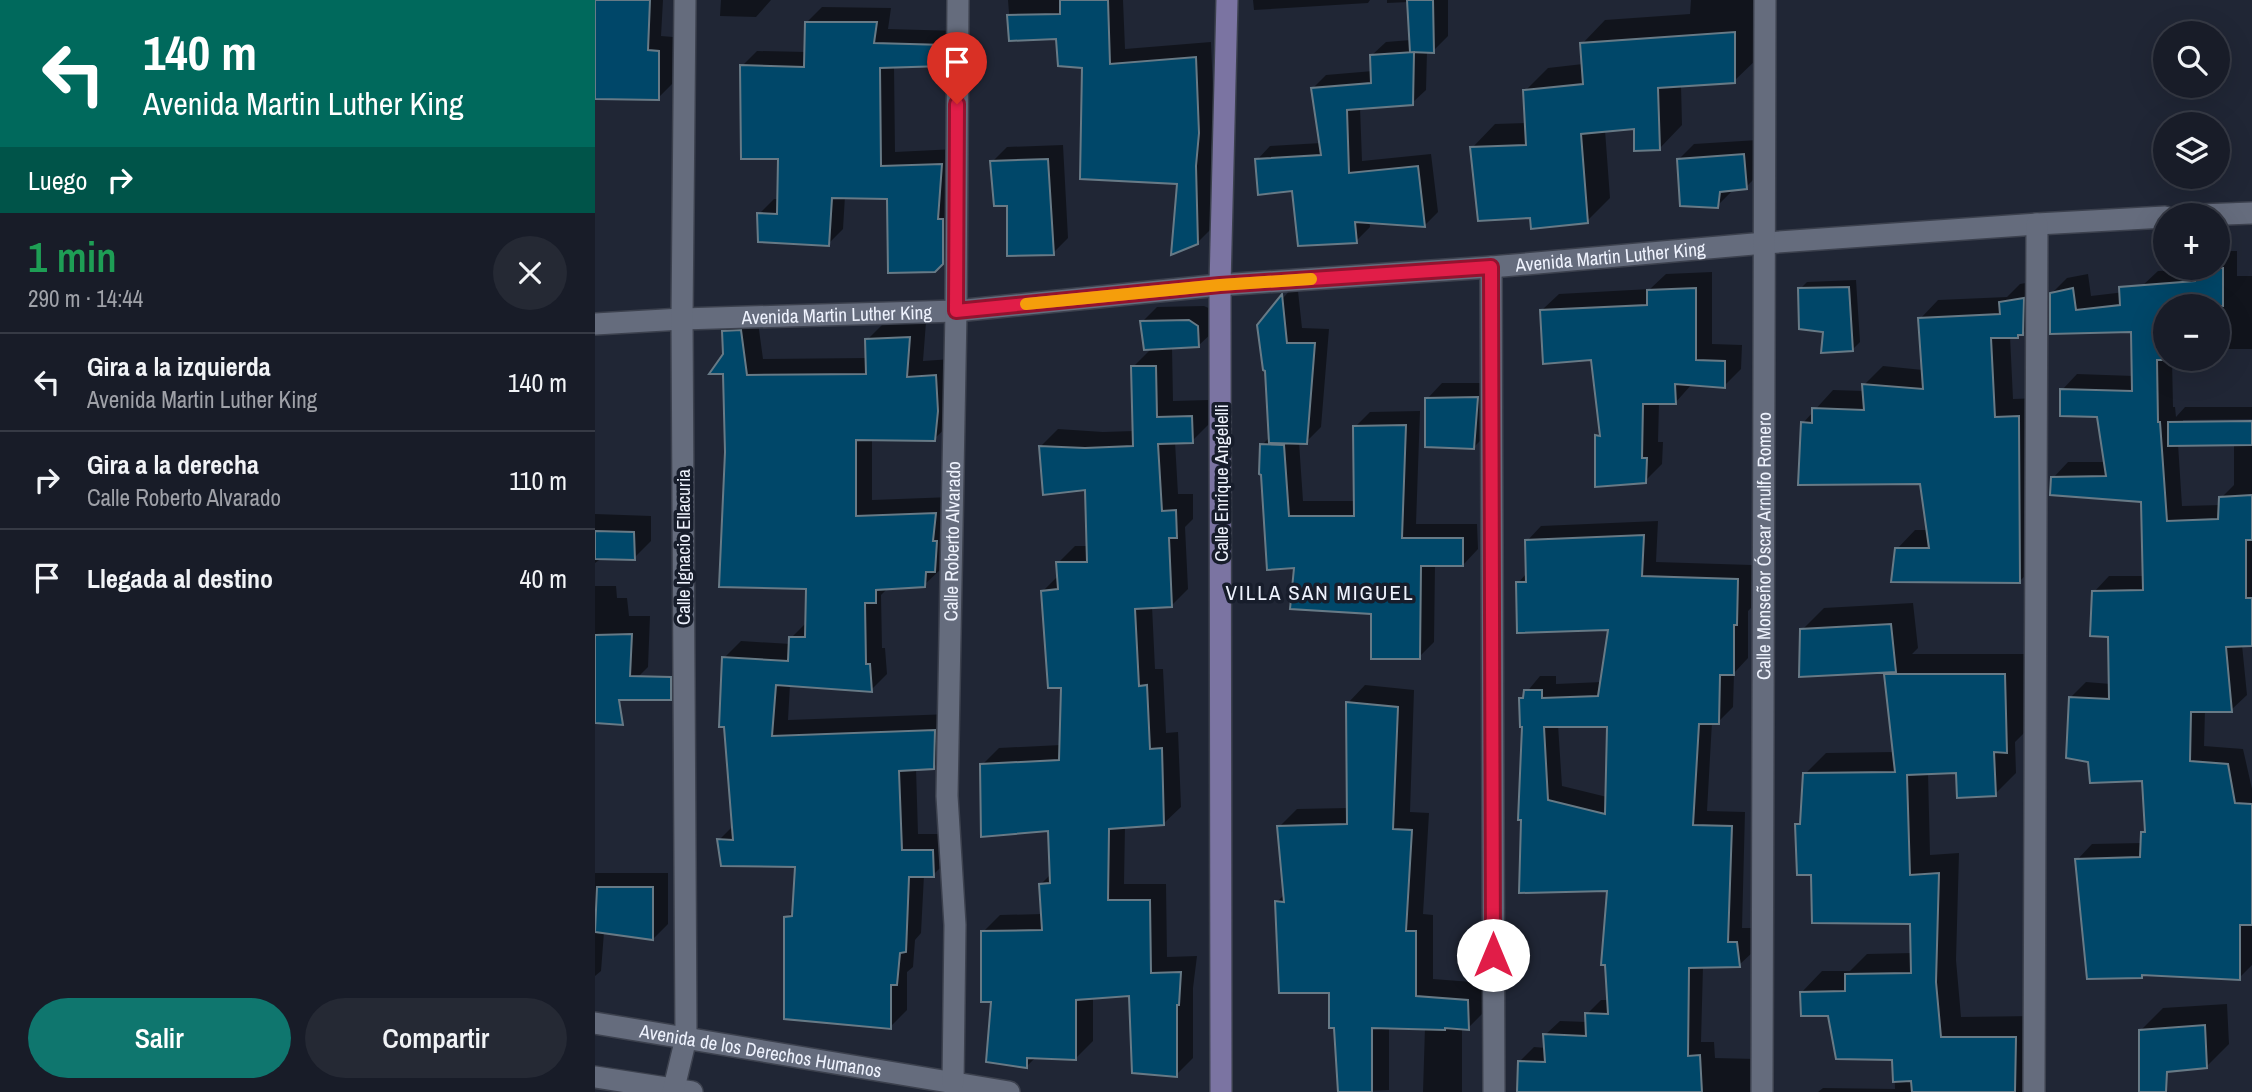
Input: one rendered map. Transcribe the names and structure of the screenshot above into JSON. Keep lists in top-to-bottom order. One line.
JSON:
{"streets":{"street":["Avenida Martin Luther King","Calle Enrique Angelelli","Calle Roberto Alvarado","Calle Monseñor Óscar Arnulfo Romero","Calle Ignacio Ellacuria","Avenida de los Derechos Humanos"]},"crossings":[["Avenida Martin Luther King","Calle Enrique Angelelli"],["Avenida Martin Luther King","Calle Roberto Alvarado"],["Avenida Martin Luther King","Calle Monseñor Óscar Arnulfo Romero"],["Avenida Martin Luther King","Calle Ignacio Ellacuria"],["Calle Roberto Alvarado","Avenida de los Derechos Humanos"],["Calle Ignacio Ellacuria","Avenida de los Derechos Humanos"]],"districts":["VILLA SAN MIGUEL"],"page":{"turn":["140 m","Avenida Martin Luther King"],"map_buttons":["+","−"],"then":"Luego","heading":["1 min","290 m · 14:44"],"list":[{"name":"Gira a la izquierda","note":"Avenida Martin Luther King","value":"140 m"},{"name":"Gira a la derecha","note":"Calle Roberto Alvarado","value":"110 m"},{"name":"Llegada al destino","value":"40 m"}],"buttons":["Salir","Compartir"]}}
